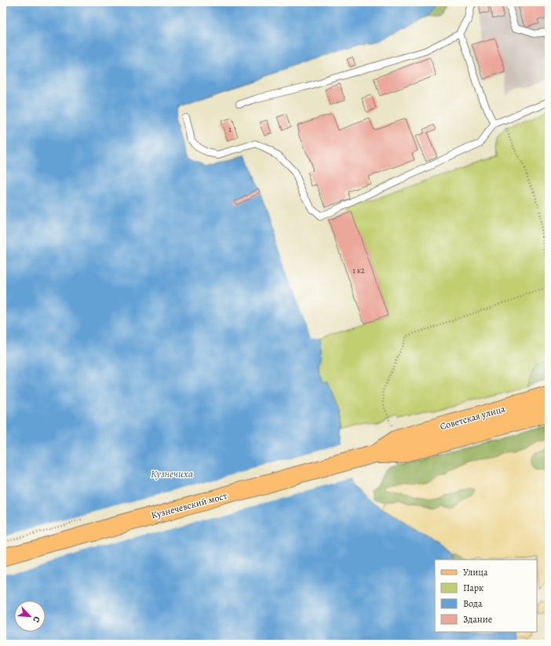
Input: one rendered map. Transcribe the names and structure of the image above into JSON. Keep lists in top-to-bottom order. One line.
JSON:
{"streets":{"main road":["Советская улица","Кузнечевский мост"]},"crossings":[["Советская улица","Кузнечевский мост"]],"water":["Кузнечиха"],"house_numbers":["1","1 к2"],"legend":["Улица","Парк","Вода","Здание"],"north":"bottom right"}
